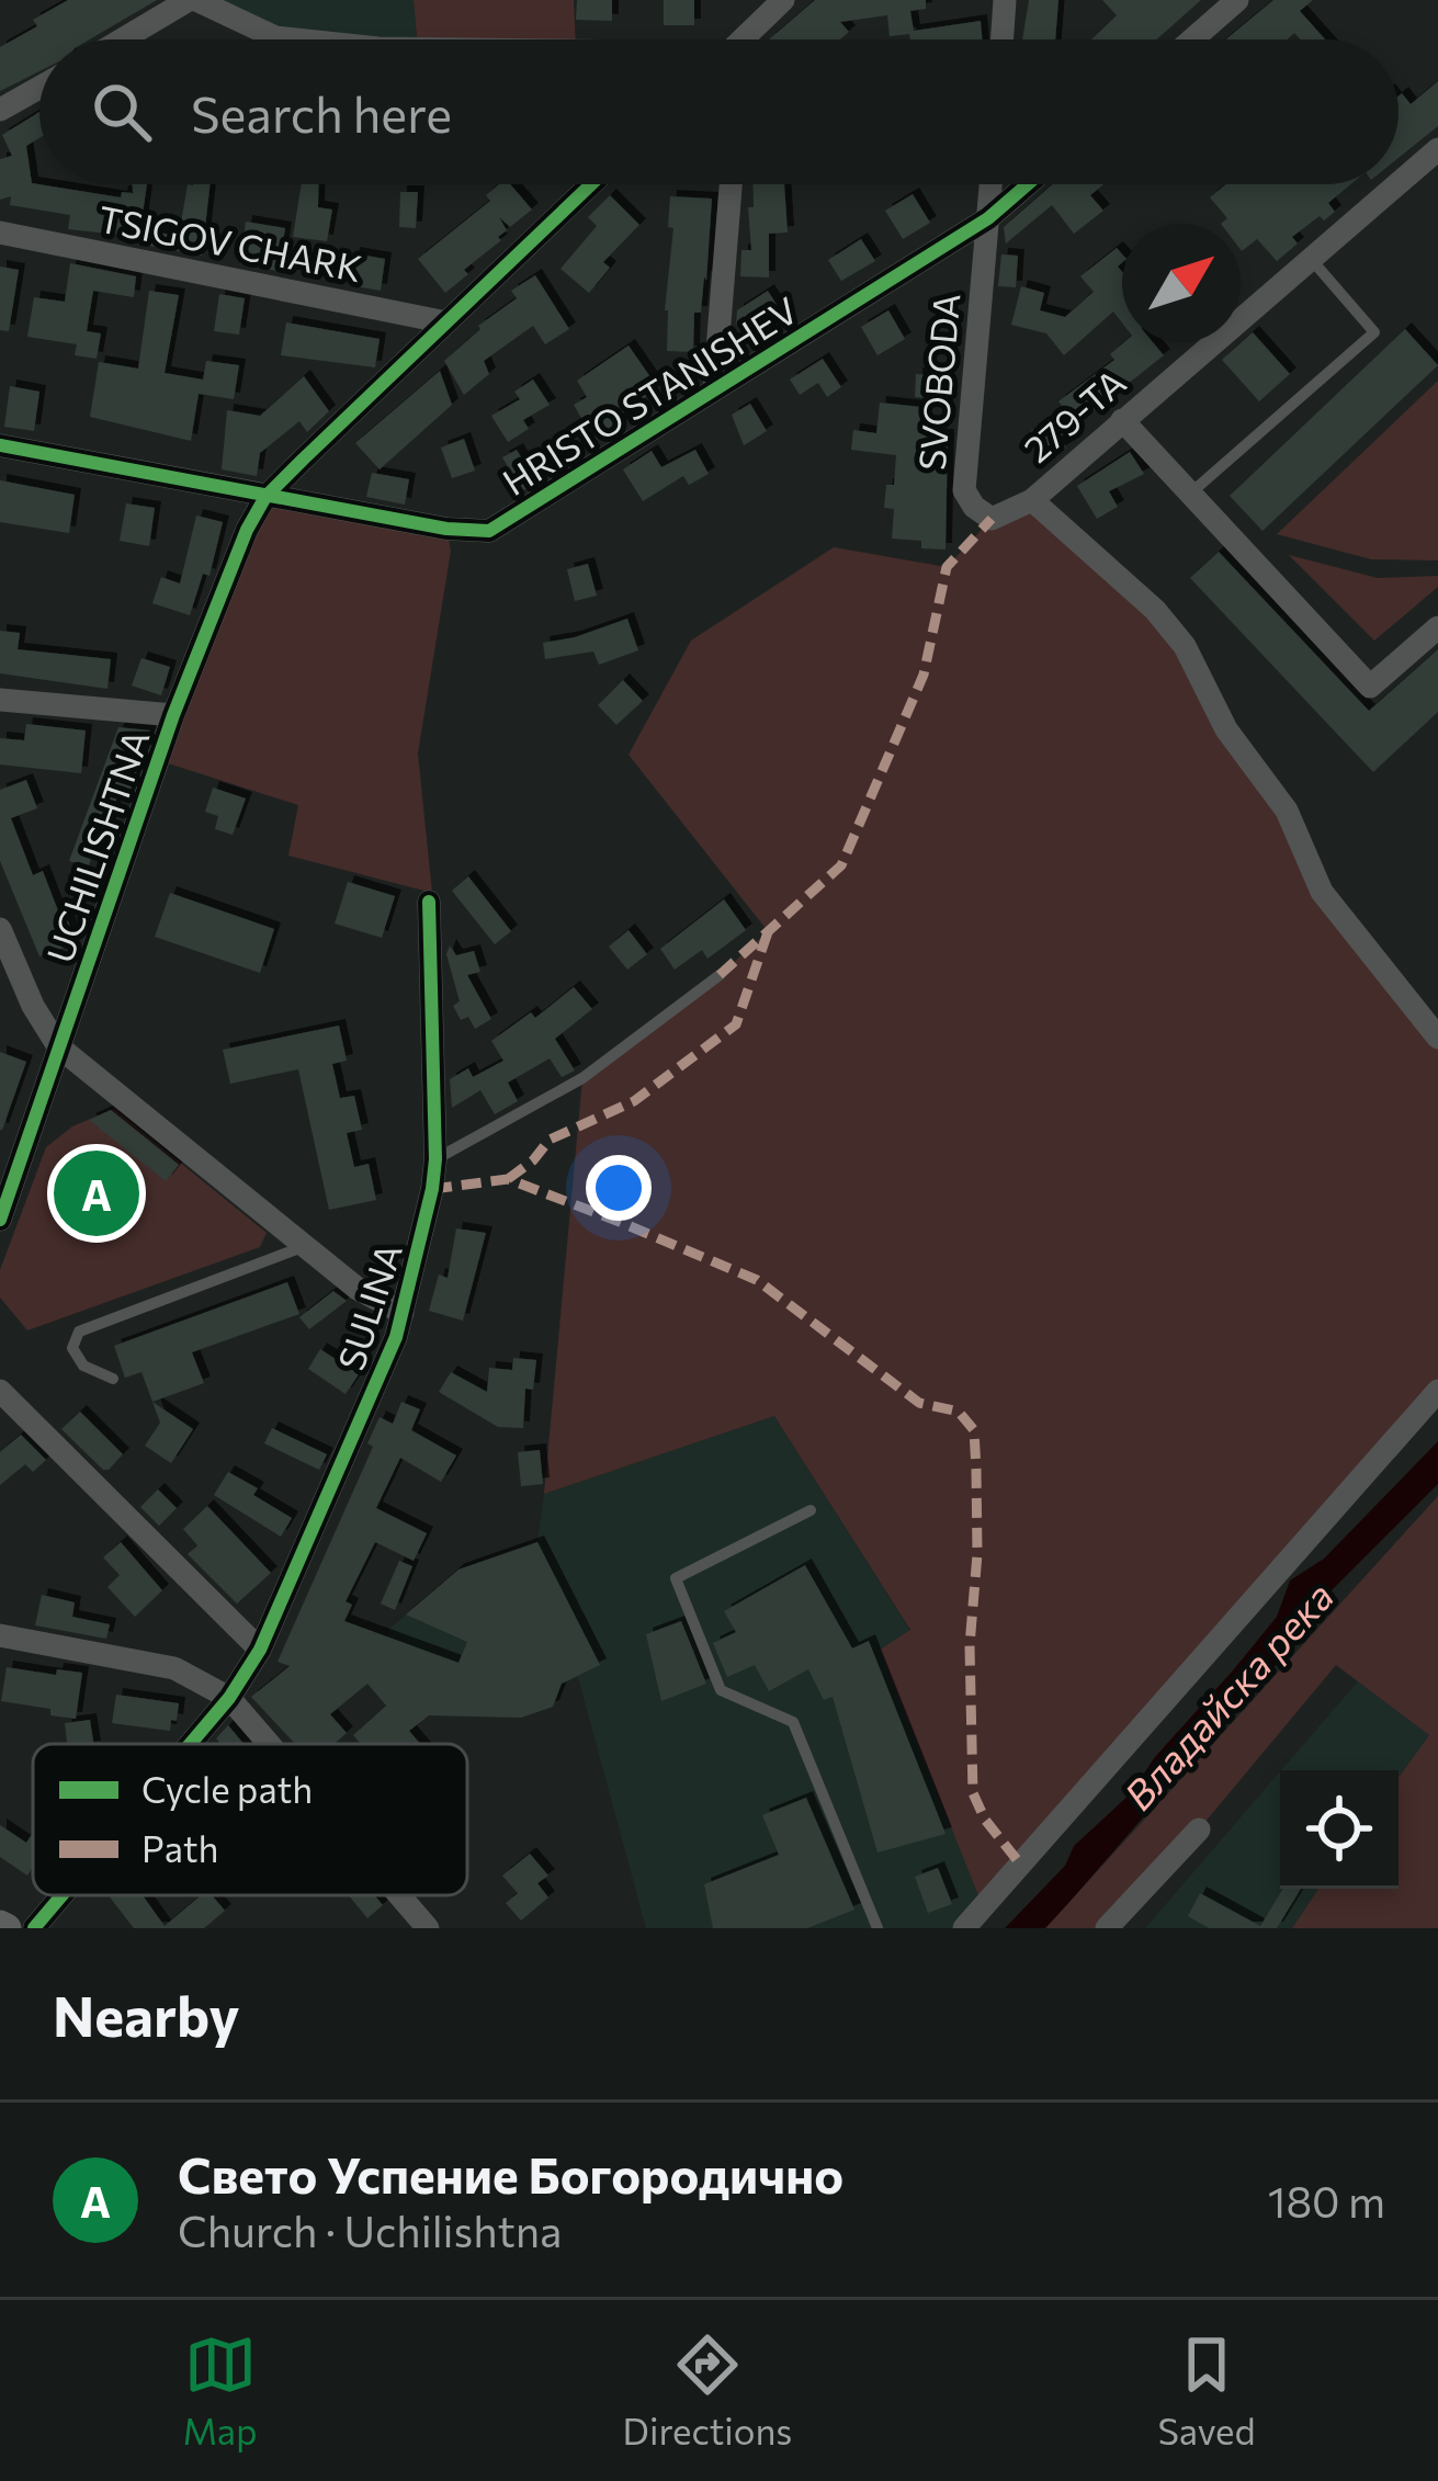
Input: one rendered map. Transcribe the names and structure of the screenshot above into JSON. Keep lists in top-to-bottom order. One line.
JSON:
{"streets":{"street":["TSIGOV CHARK","SVOBODA","HRISTO STANISHEV","279-ТА","UCHILISHTNA","SULINA"]},"crossings":[["TSIGOV CHARK","UCHILISHTNA"],["SVOBODA","HRISTO STANISHEV"],["SVOBODA","279-ТА"],["HRISTO STANISHEV","UCHILISHTNA"]],"water":["Владайска река"],"legend":["Cycle path","Path"],"north":"top right","page":{"search":"Search here","pins":"A","heading":"Nearby","list":[{"mark":"A","name":"Свето Успение Богородично","note":"Church · Uchilishtna","value":"180 m"}],"nav":["Map","Directions","Saved"]}}
